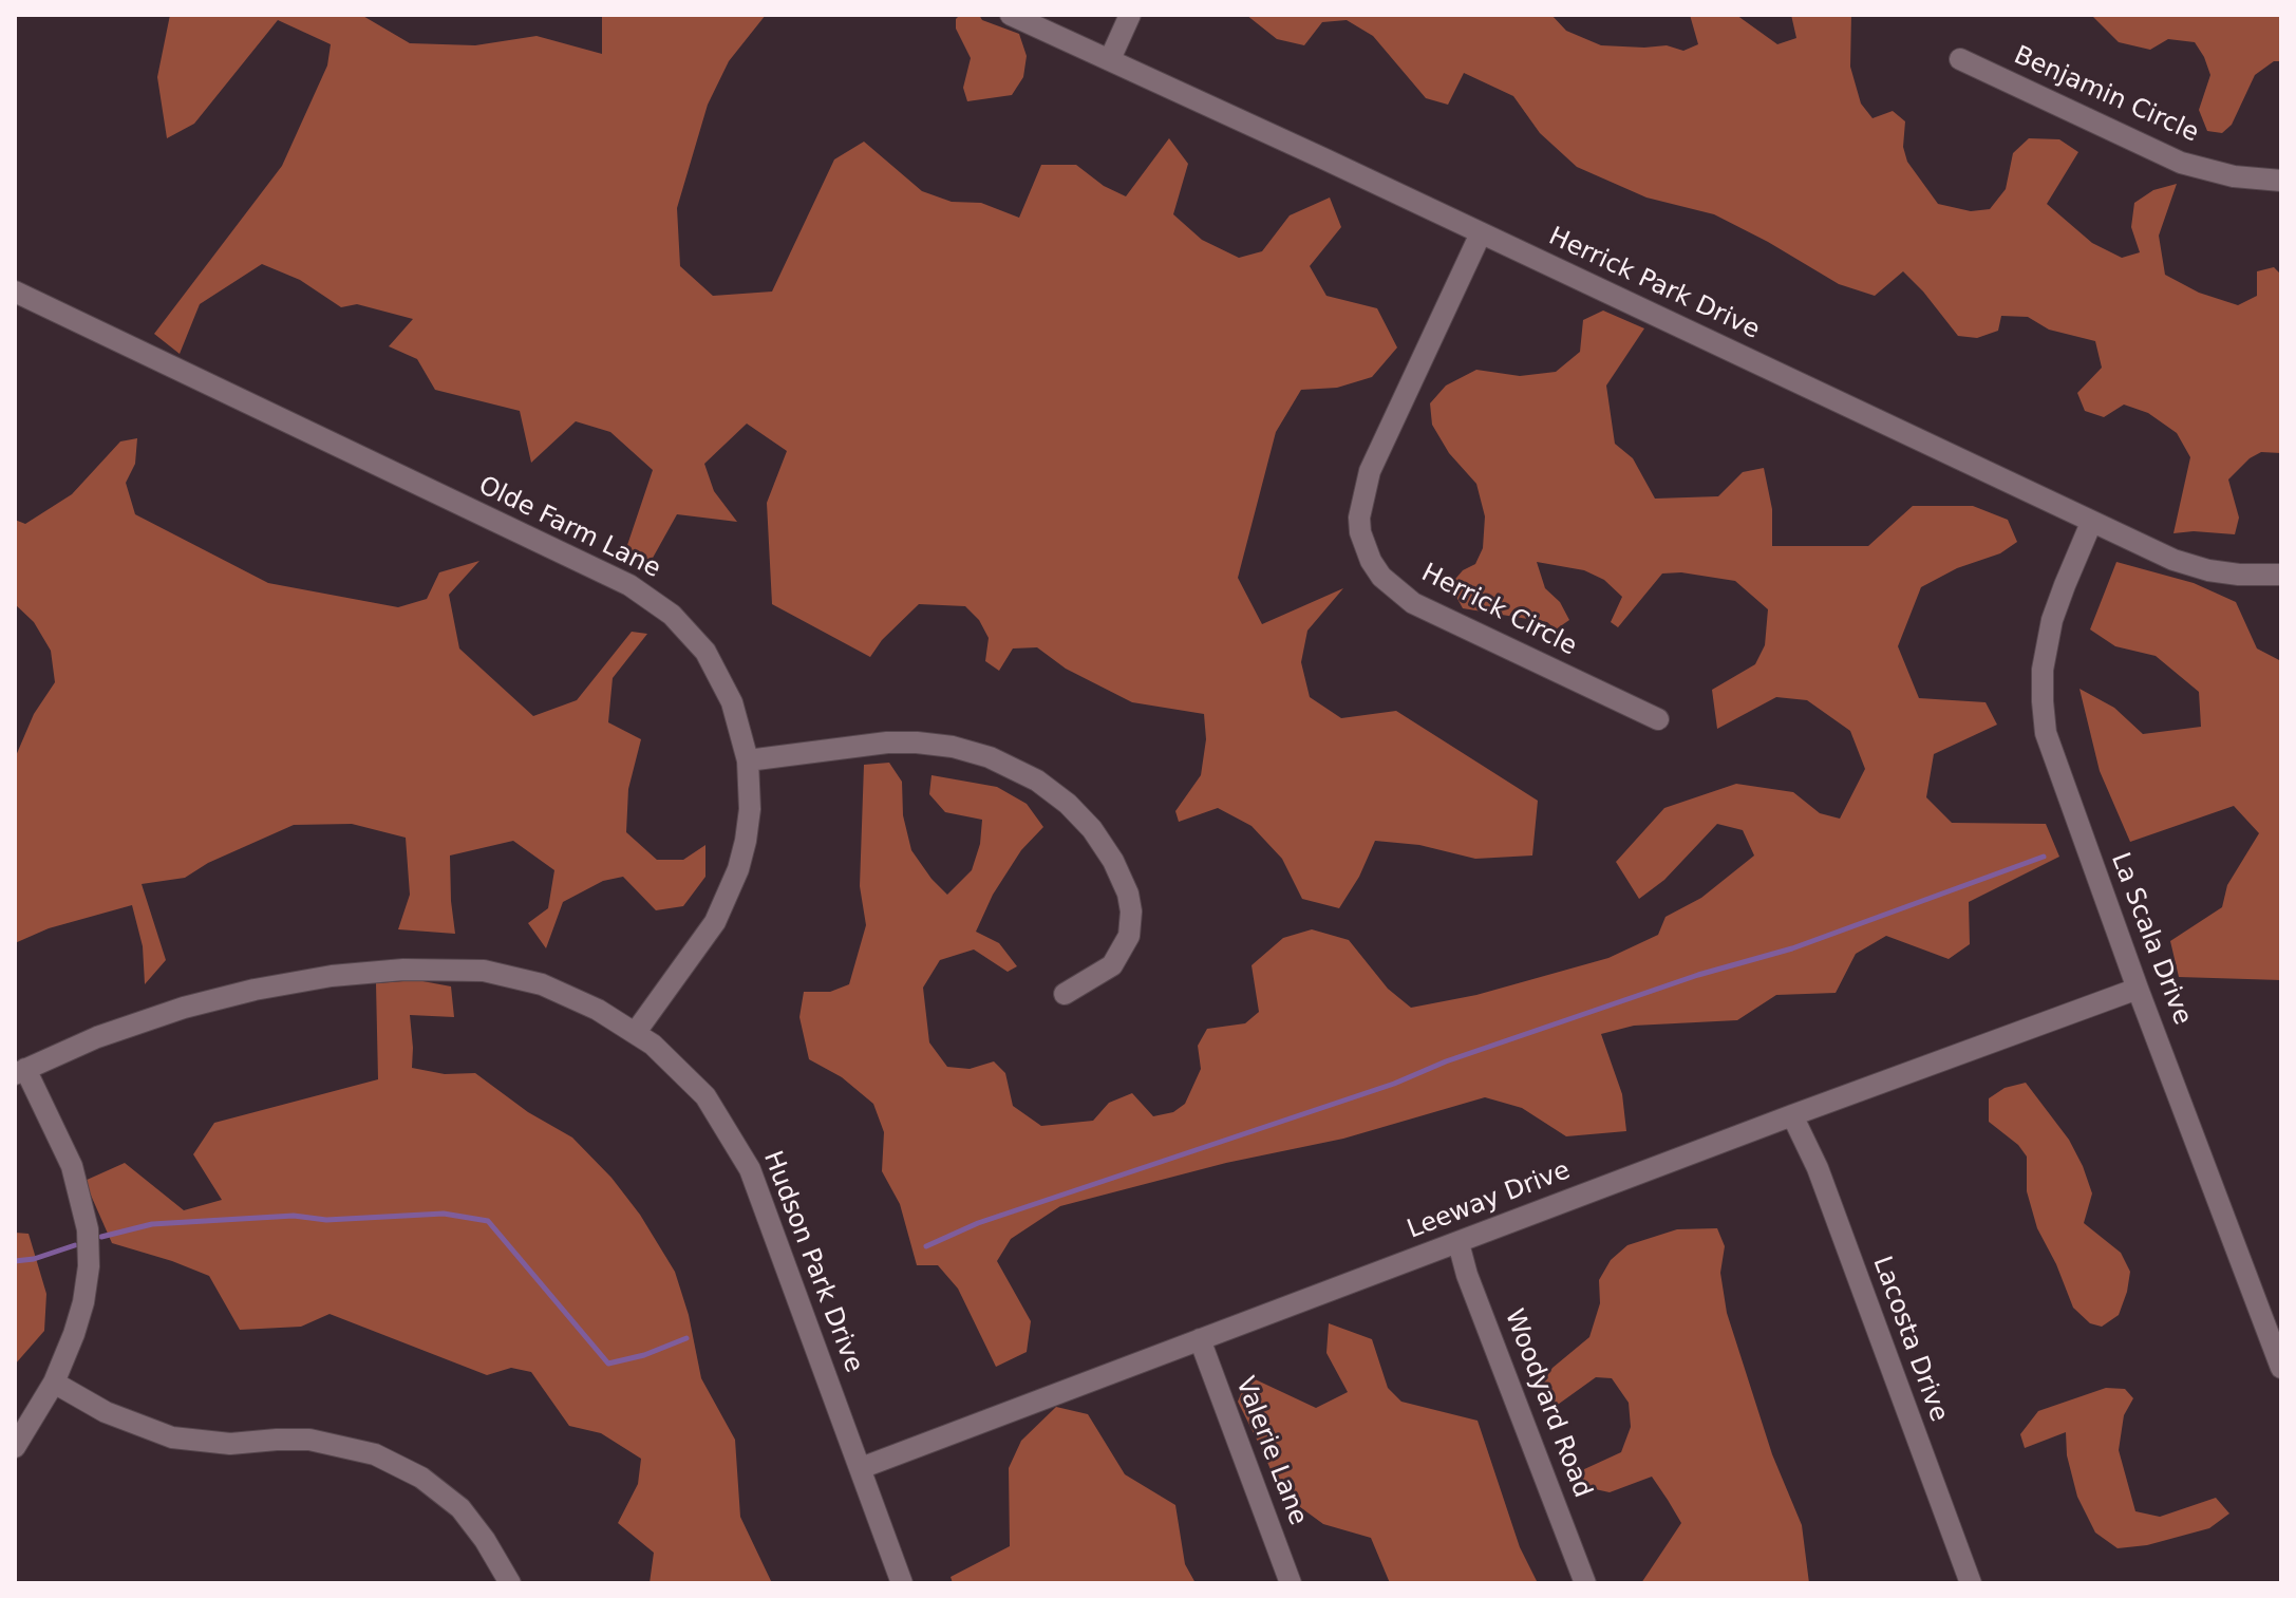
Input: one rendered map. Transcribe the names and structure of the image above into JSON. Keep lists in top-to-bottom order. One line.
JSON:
{"streets":{"street":["Benjamin Circle","Herrick Park Drive","Olde Farm Lane","Herrick Circle","La Scala Drive","Leeway Drive","Hudson Park Drive","Lacosta Drive","Woodyard Road","Valerie Lane"]},"crossings":[["Herrick Park Drive","Herrick Circle"],["Herrick Park Drive","La Scala Drive"],["Olde Farm Lane","Hudson Park Drive"],["La Scala Drive","Leeway Drive"],["Leeway Drive","Hudson Park Drive"],["Leeway Drive","Lacosta Drive"],["Leeway Drive","Woodyard Road"],["Leeway Drive","Valerie Lane"]]}
